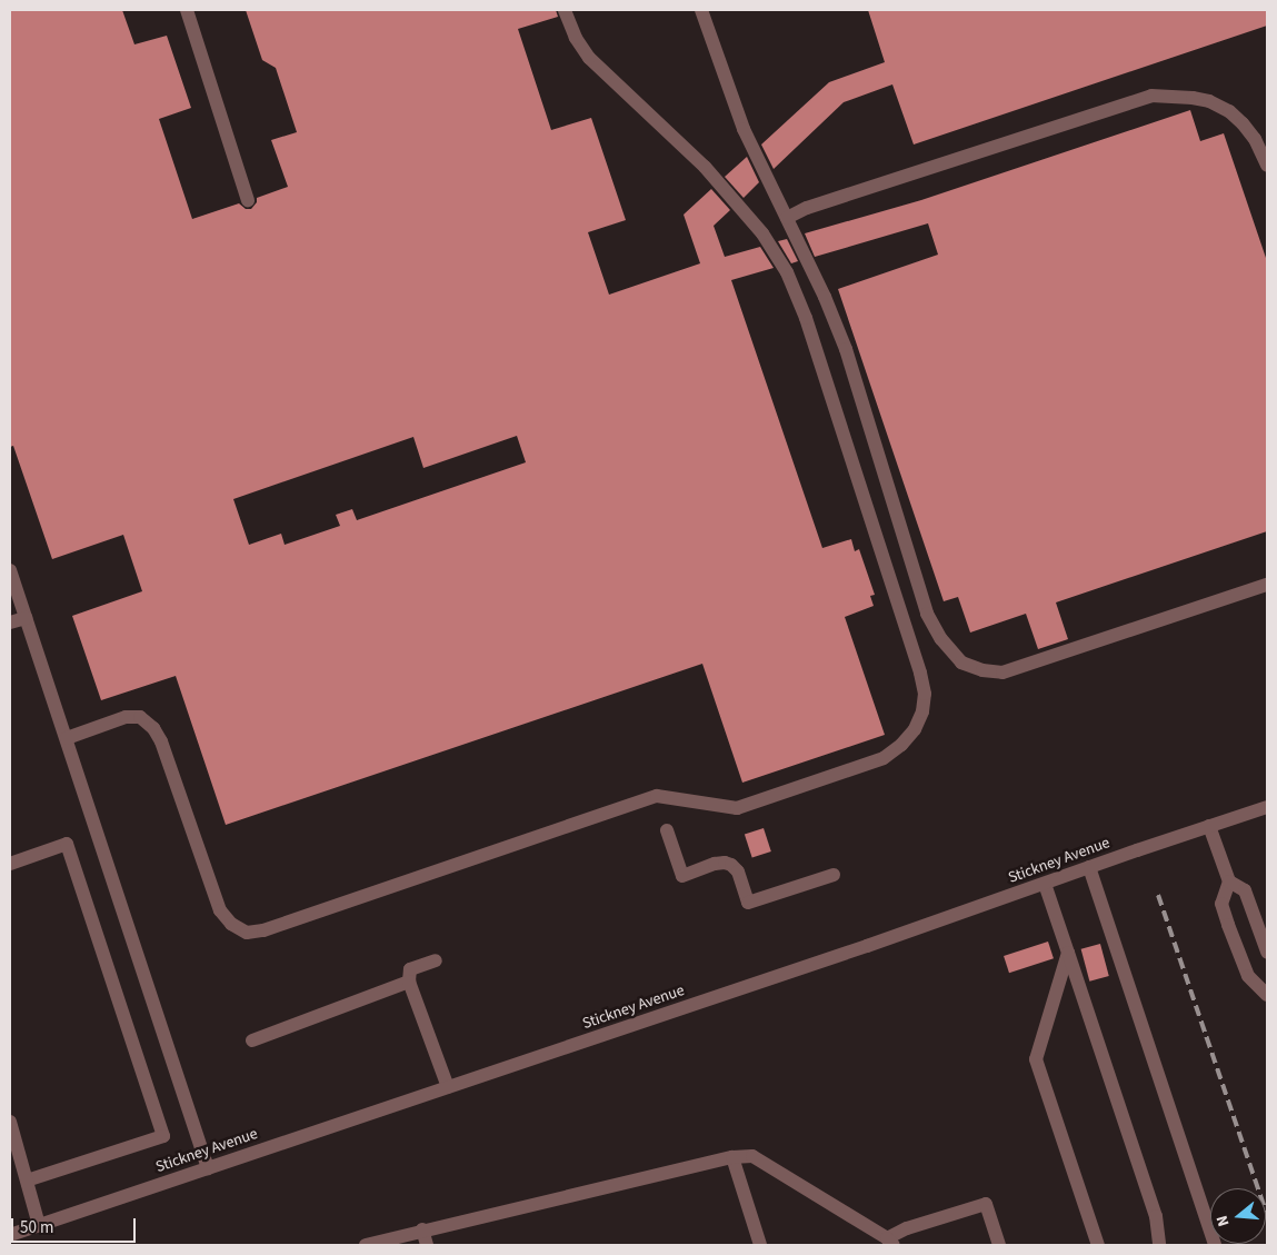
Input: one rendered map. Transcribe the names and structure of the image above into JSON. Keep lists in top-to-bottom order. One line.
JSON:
{"streets":{"street":["Stickney Avenue"]},"scale_bar":"50 m","north":"left"}
